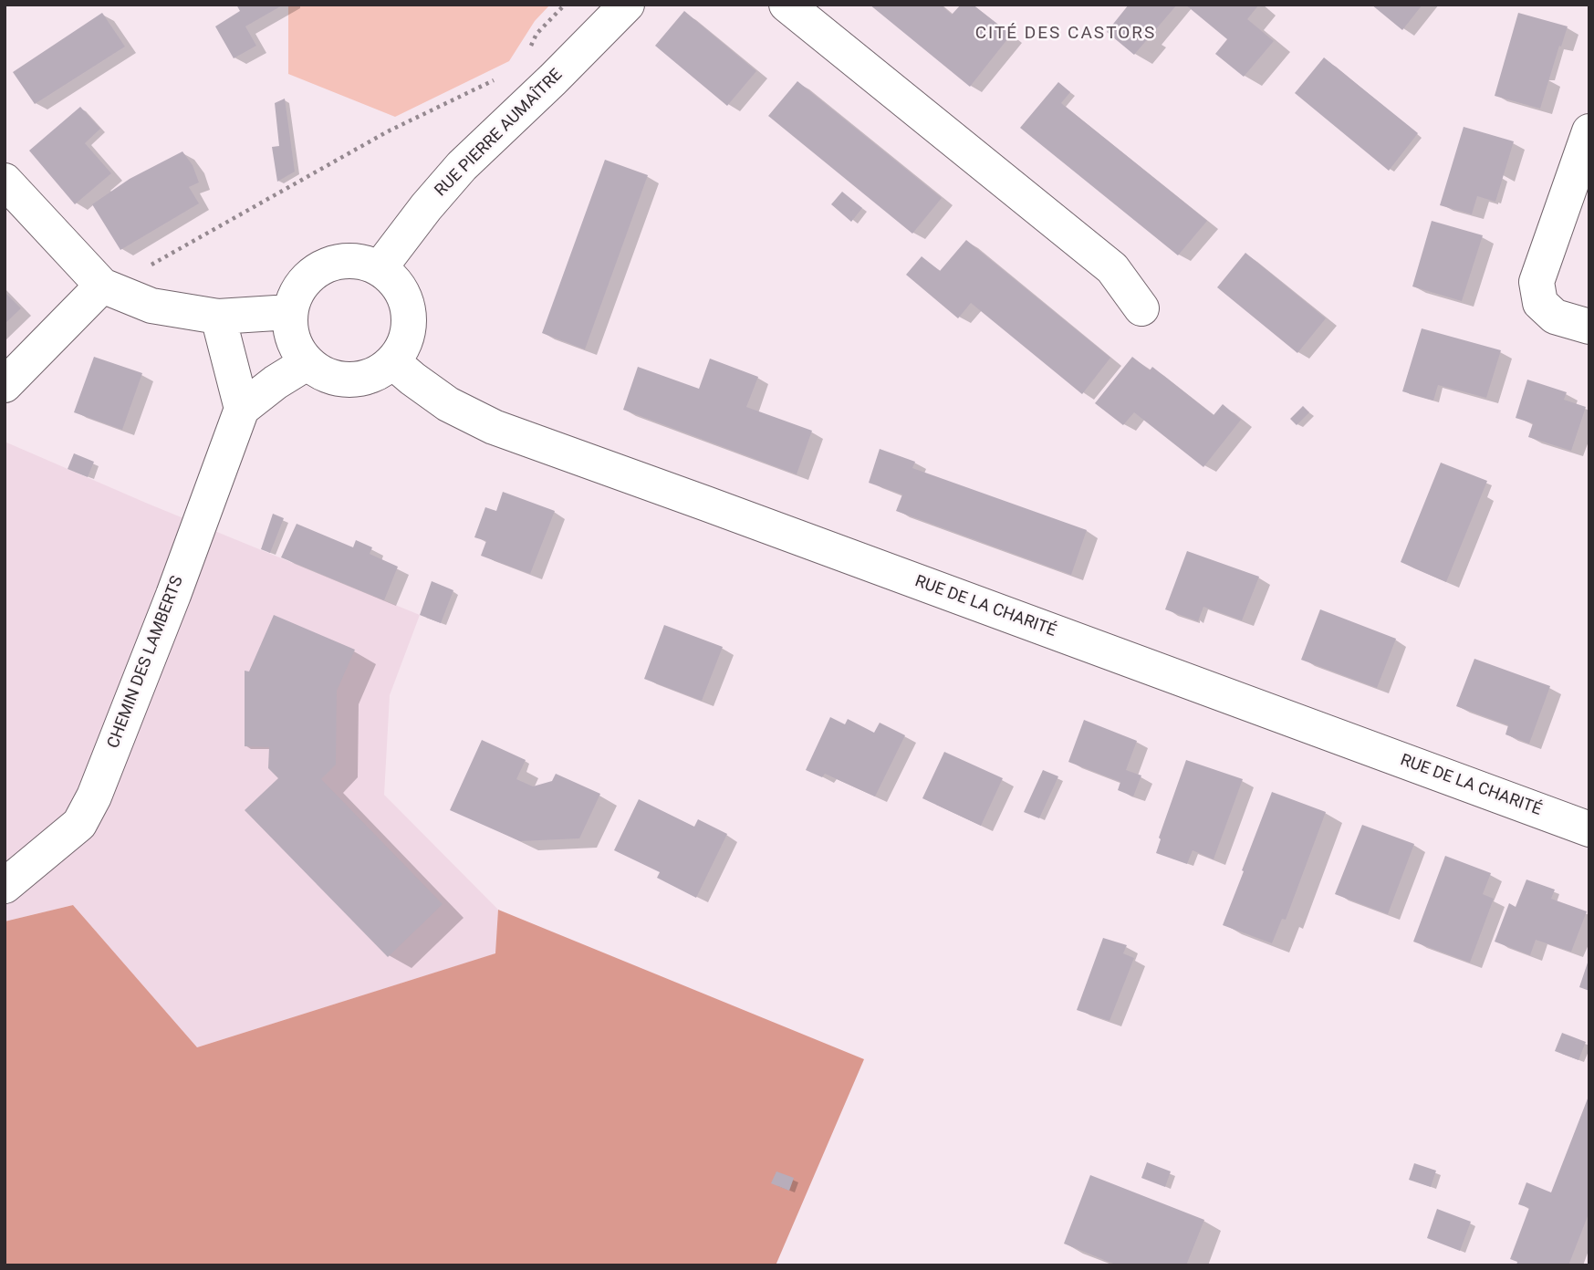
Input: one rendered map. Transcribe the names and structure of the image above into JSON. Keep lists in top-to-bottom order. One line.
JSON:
{"streets":{"street":["RUE PIERRE AUMAÎTRE","RUE DE LA CHARITÉ","CHEMIN DES LAMBERTS"]},"crossings":[["RUE PIERRE AUMAÎTRE","RUE DE LA CHARITÉ"]],"districts":["CITÉ DES CASTORS"]}
